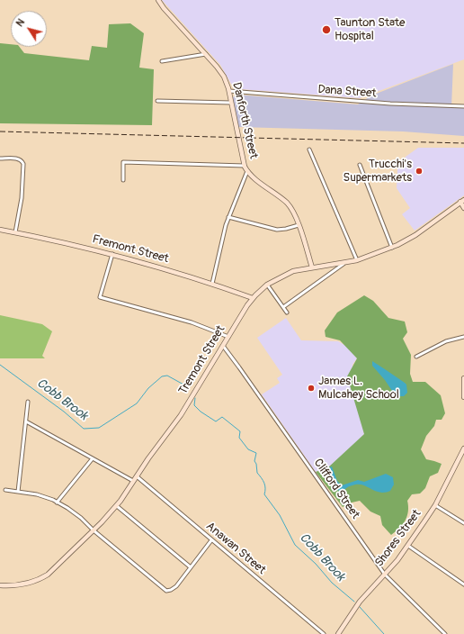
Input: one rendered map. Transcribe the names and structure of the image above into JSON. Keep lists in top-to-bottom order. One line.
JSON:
{"streets":{"street":["Dana Street","Danforth Street","Fremont Street","Tremont Street","Clifford Street","Shores Street","Anawan Street"]},"crossings":[["Dana Street","Danforth Street"],["Danforth Street","Tremont Street"],["Fremont Street","Tremont Street"],["Tremont Street","Clifford Street"],["Tremont Street","Anawan Street"],["Clifford Street","Shores Street"]],"water":["Cobb Brook"],"places":["Taunton State Hospital","Trucchi's Supermarkets","James L. Mulcahey School"],"north":"top left"}
